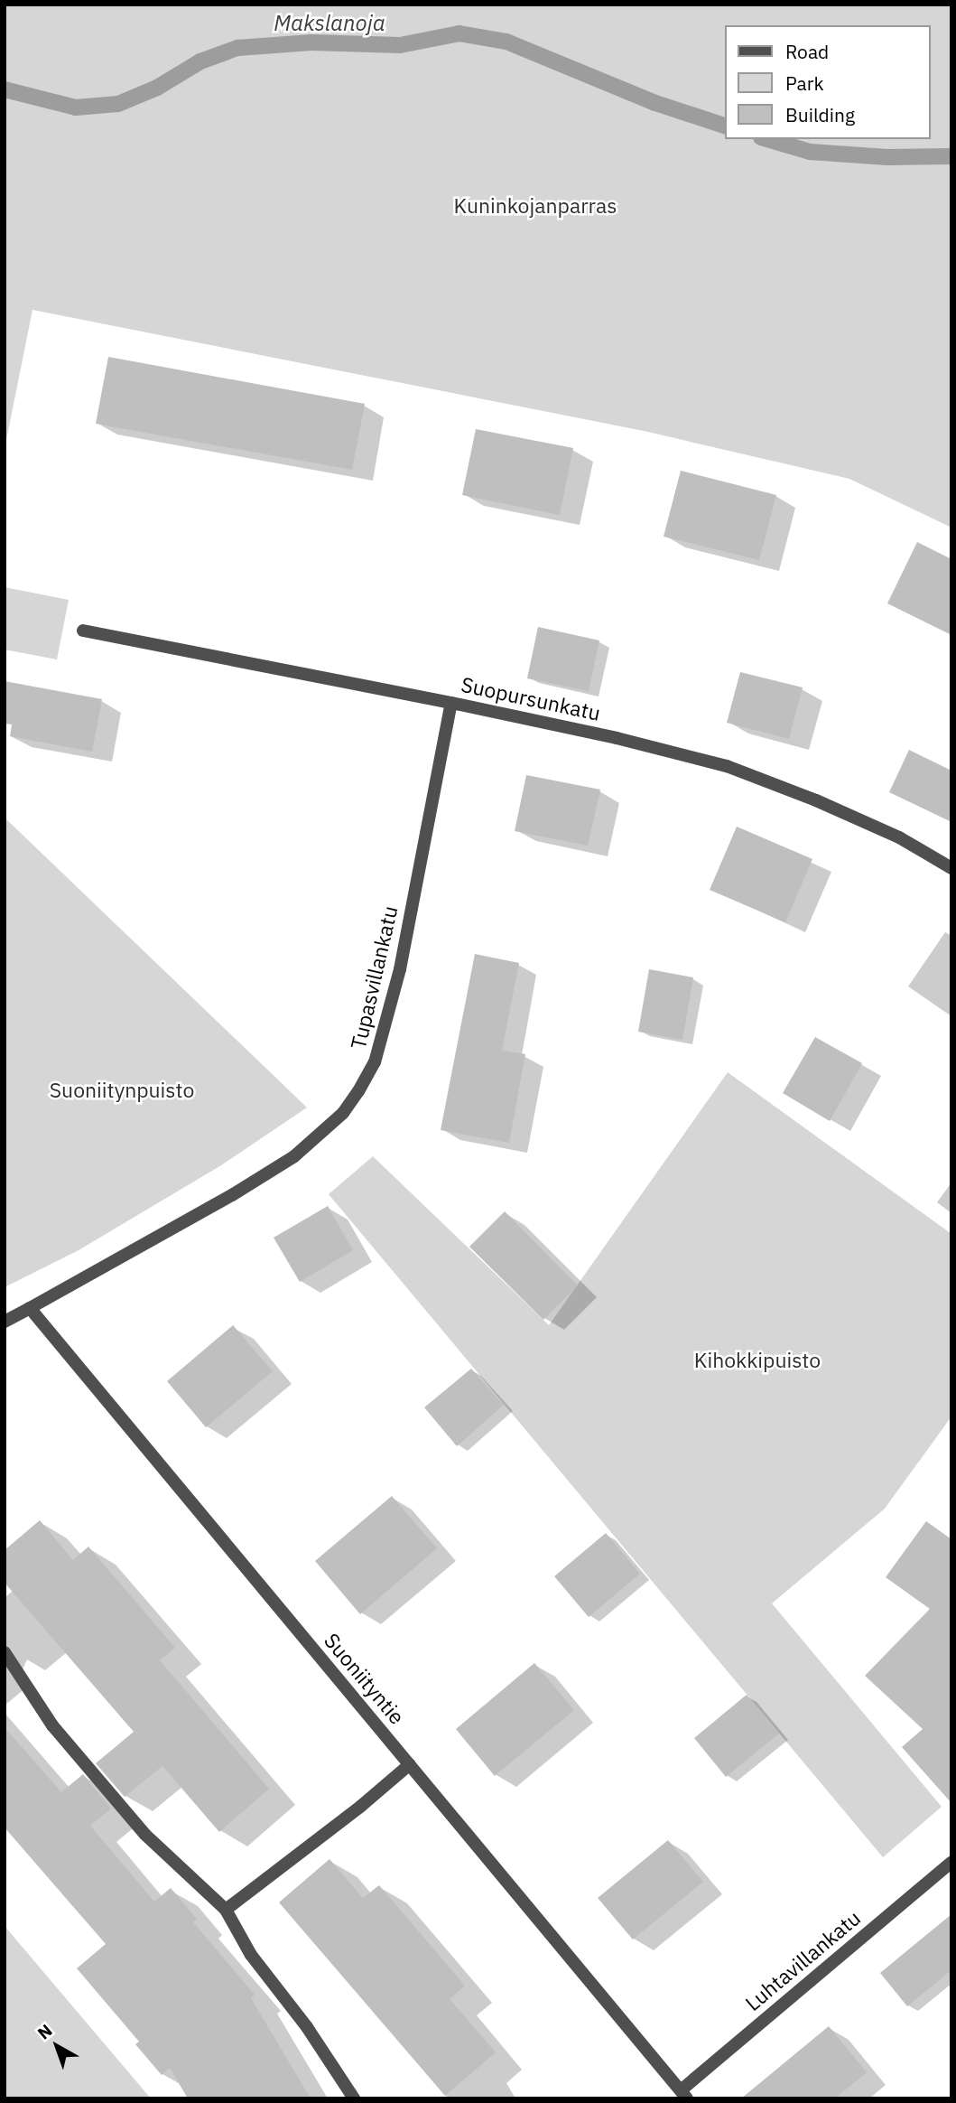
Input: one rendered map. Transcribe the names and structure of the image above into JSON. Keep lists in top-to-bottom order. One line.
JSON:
{"streets":{"street":["Suopursunkatu","Tupasvillankatu","Suoniityntie","Luhtavillankatu"]},"crossings":[["Suopursunkatu","Tupasvillankatu"],["Tupasvillankatu","Suoniityntie"],["Suoniityntie","Luhtavillankatu"]],"water":["Makslanoja"],"parks":["Kuninkojanparras","Suoniitynpuisto","Kihokkipuisto"],"legend":["Road","Park","Building"],"north":"top left"}
